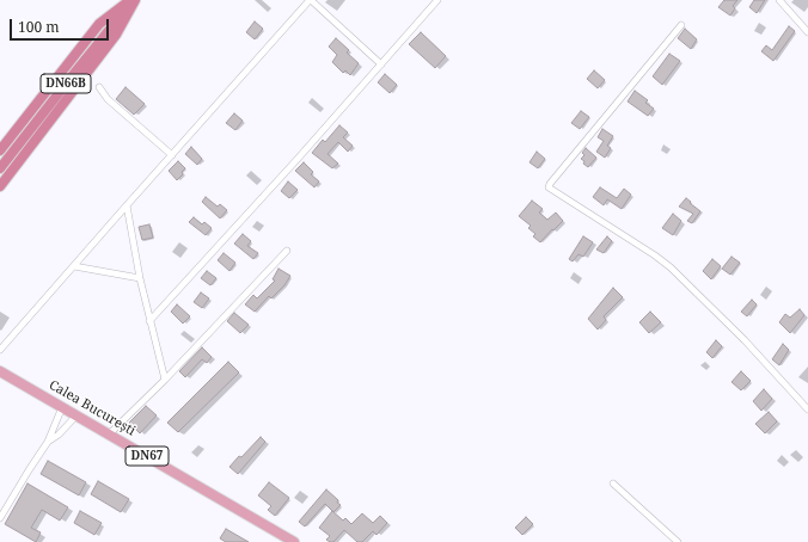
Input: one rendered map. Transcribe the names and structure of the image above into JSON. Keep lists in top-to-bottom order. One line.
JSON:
{"streets":{"highway":["DN66B"],"main road":["Calea București","DN67"]},"scale_bar":"100 m"}
